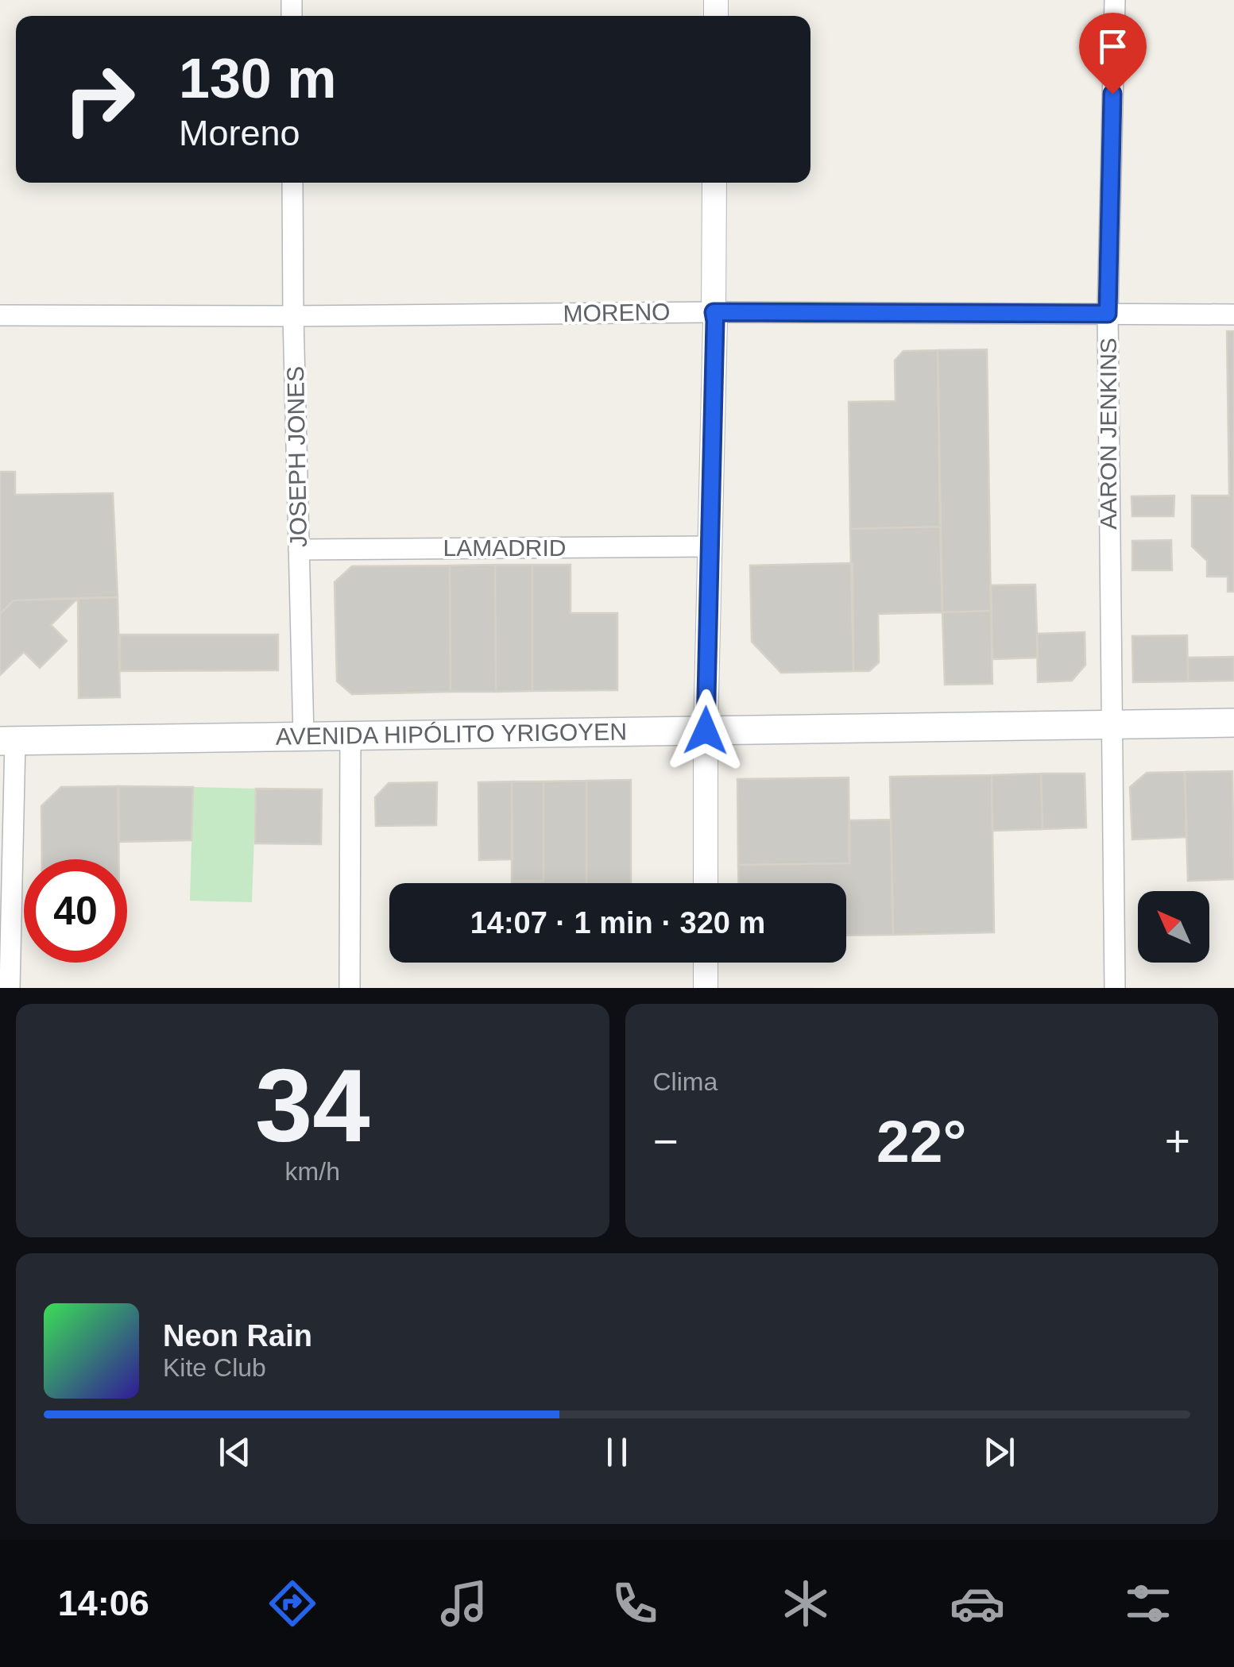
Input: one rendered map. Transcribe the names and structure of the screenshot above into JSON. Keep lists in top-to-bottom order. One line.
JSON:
{"streets":{"main road":["AVENIDA HIPÓLITO YRIGOYEN"],"street":["MORENO","AARON JENKINS","JOSEPH JONES","LAMADRID"]},"crossings":[["MORENO","AARON JENKINS"],["MORENO","JOSEPH JONES"],["AARON JENKINS","AVENIDA HIPÓLITO YRIGOYEN"],["JOSEPH JONES","LAMADRID"],["JOSEPH JONES","AVENIDA HIPÓLITO YRIGOYEN"]],"north":"top left","page":{"turn":["130 m","Moreno"],"limit":"40","trip":"14:07 · 1 min · 320 m","tile":[["34","km/h"],"Clima"],"heat":["−","22°","+"],"song":["Neon Rain","Kite Club"],"tabs":"14:06"}}
